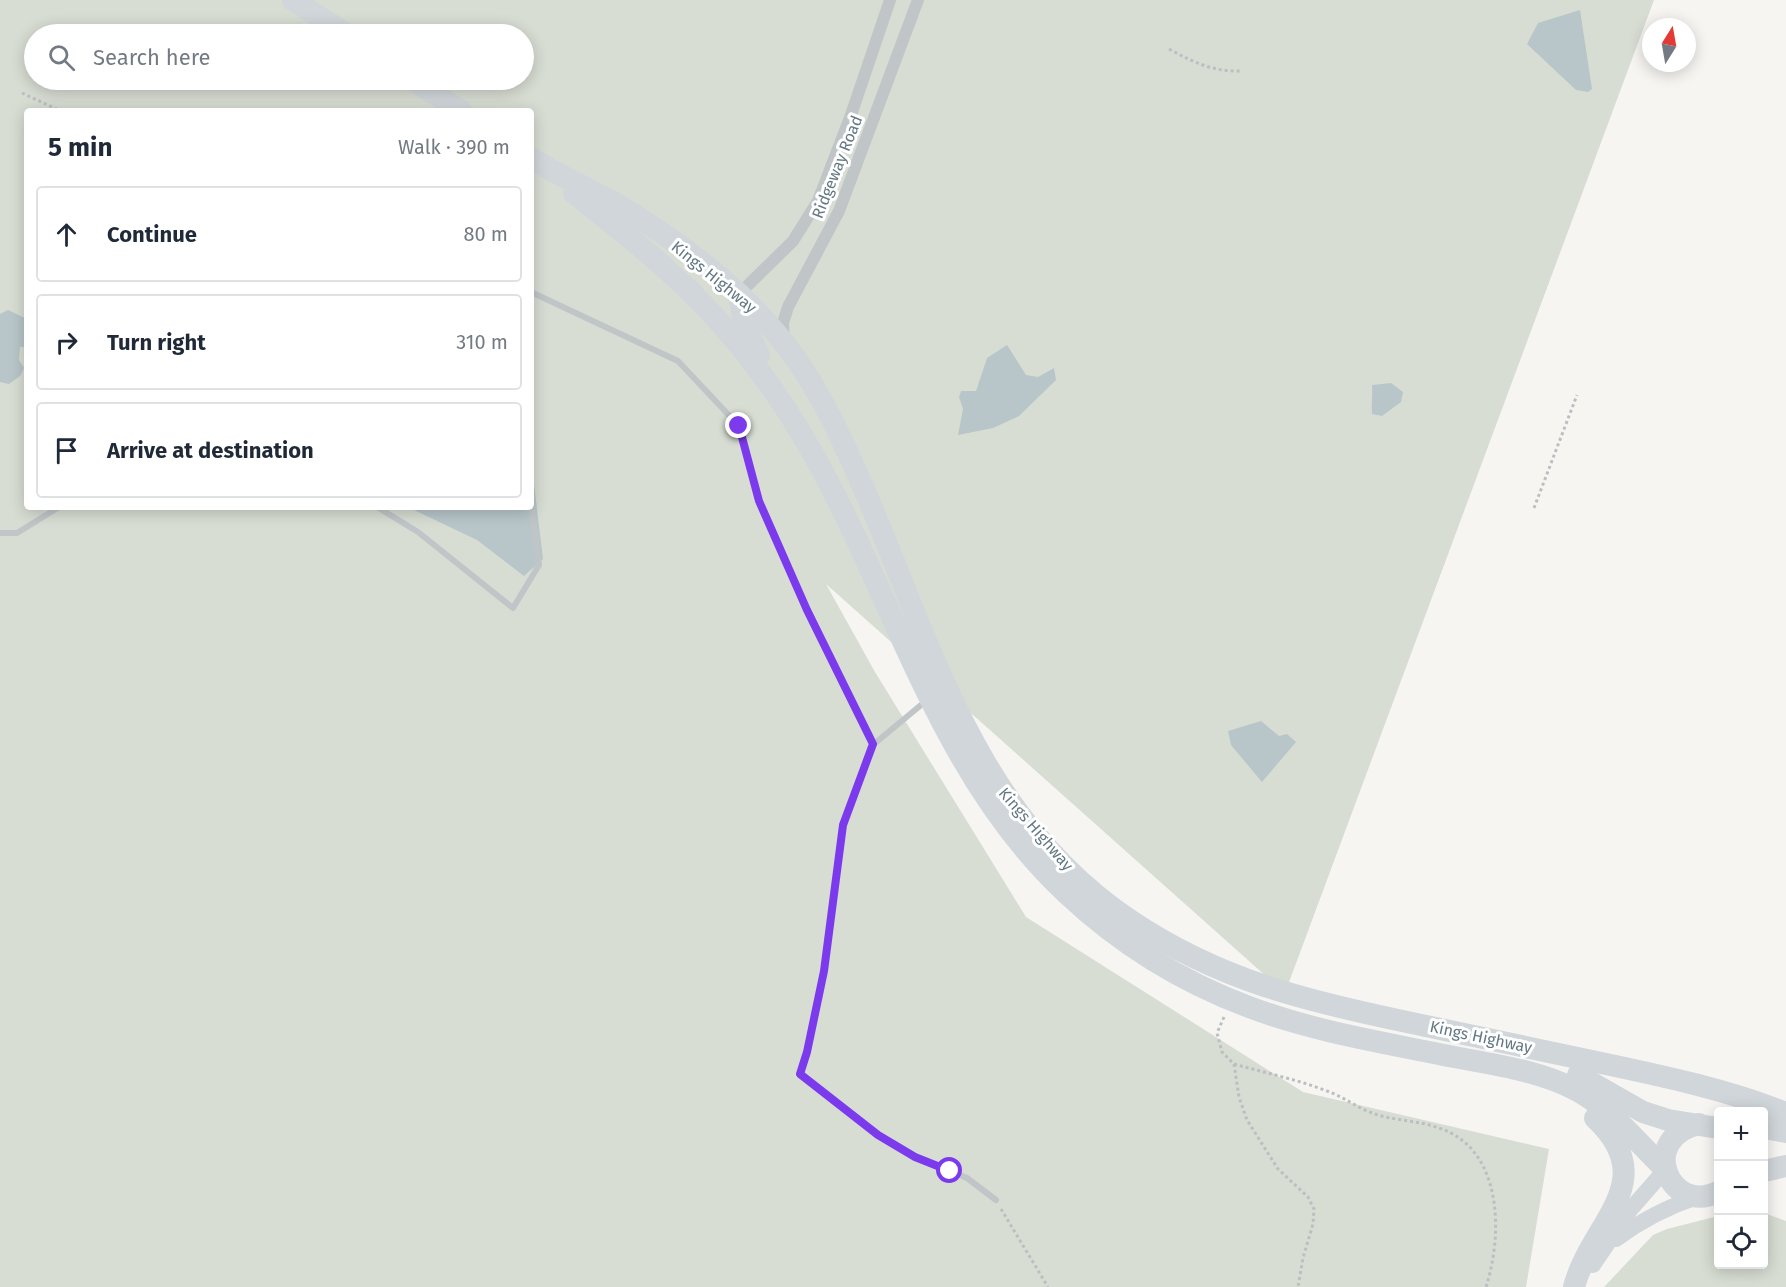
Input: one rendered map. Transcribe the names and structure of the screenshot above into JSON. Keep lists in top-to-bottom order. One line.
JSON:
{"streets":{"highway":["Kings Highway"],"street":["Ridgeway Road"]},"crossings":[["Ridgeway Road","Kings Highway"]],"north":"top","page":{"search":"Search here","heading":["5 min","Walk · 390 m"],"list":[["Continue","80 m"],["Turn right","310 m"],"Arrive at destination"],"map_buttons":["+","−"]}}
